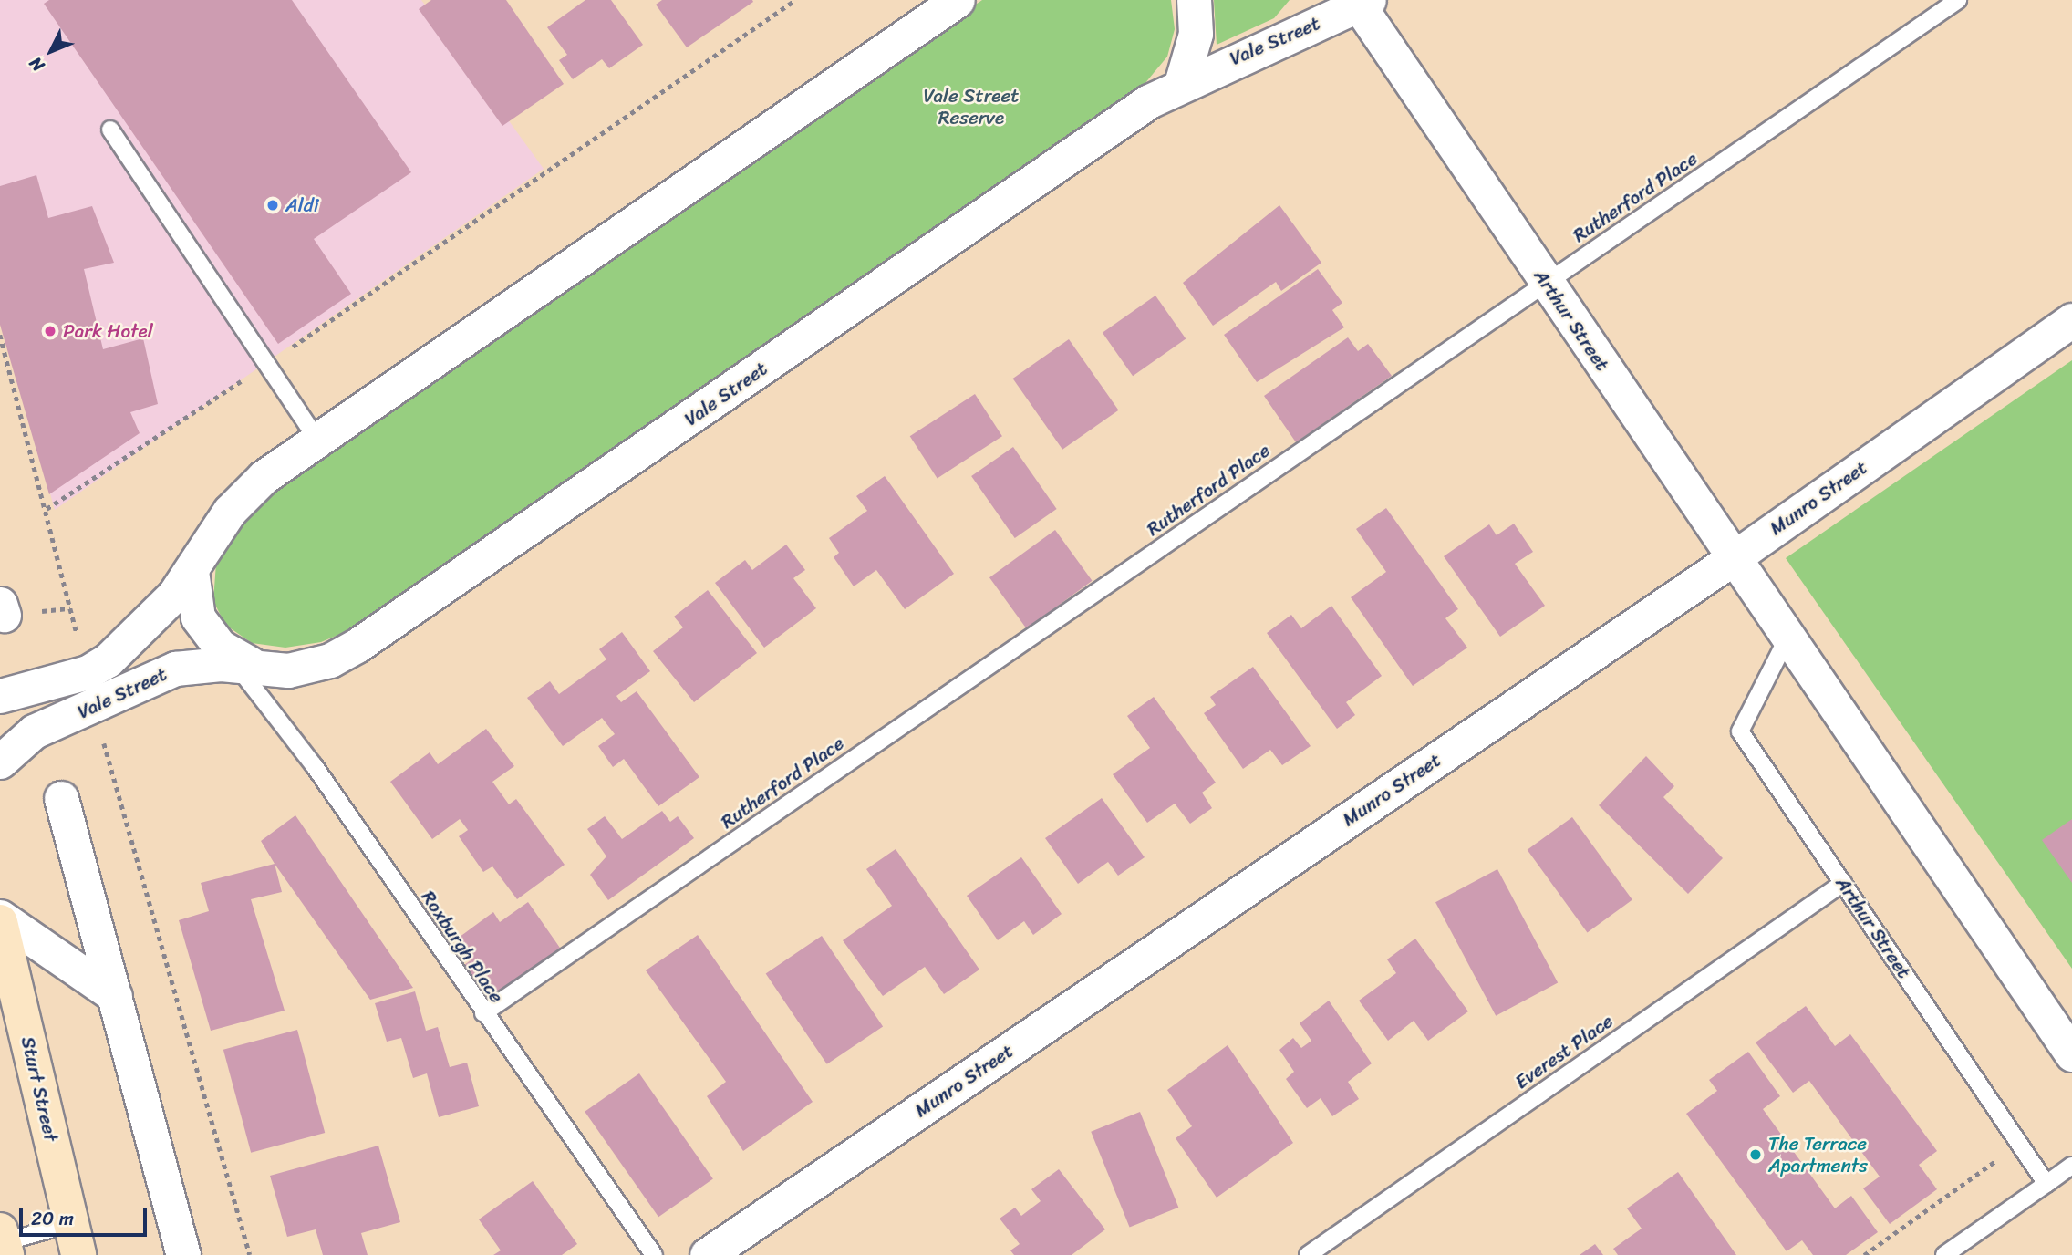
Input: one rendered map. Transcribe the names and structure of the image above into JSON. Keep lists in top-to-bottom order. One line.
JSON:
{"streets":{"main road":["Sturt Street"],"street":["Vale Street","Arthur Street","Munro Street"],"lane":["Rutherford Place","Roxburgh Place","Everest Place"]},"crossings":[["Vale Street","Arthur Street"],["Vale Street","Roxburgh Place"],["Rutherford Place","Arthur Street"],["Rutherford Place","Roxburgh Place"],["Arthur Street","Munro Street"],["Arthur Street","Everest Place"]],"parks":["Vale Street Reserve"],"places":["Aldi","Park Hotel","The Terrace Apartments"],"scale_bar":"20 m","north":"bottom left"}
